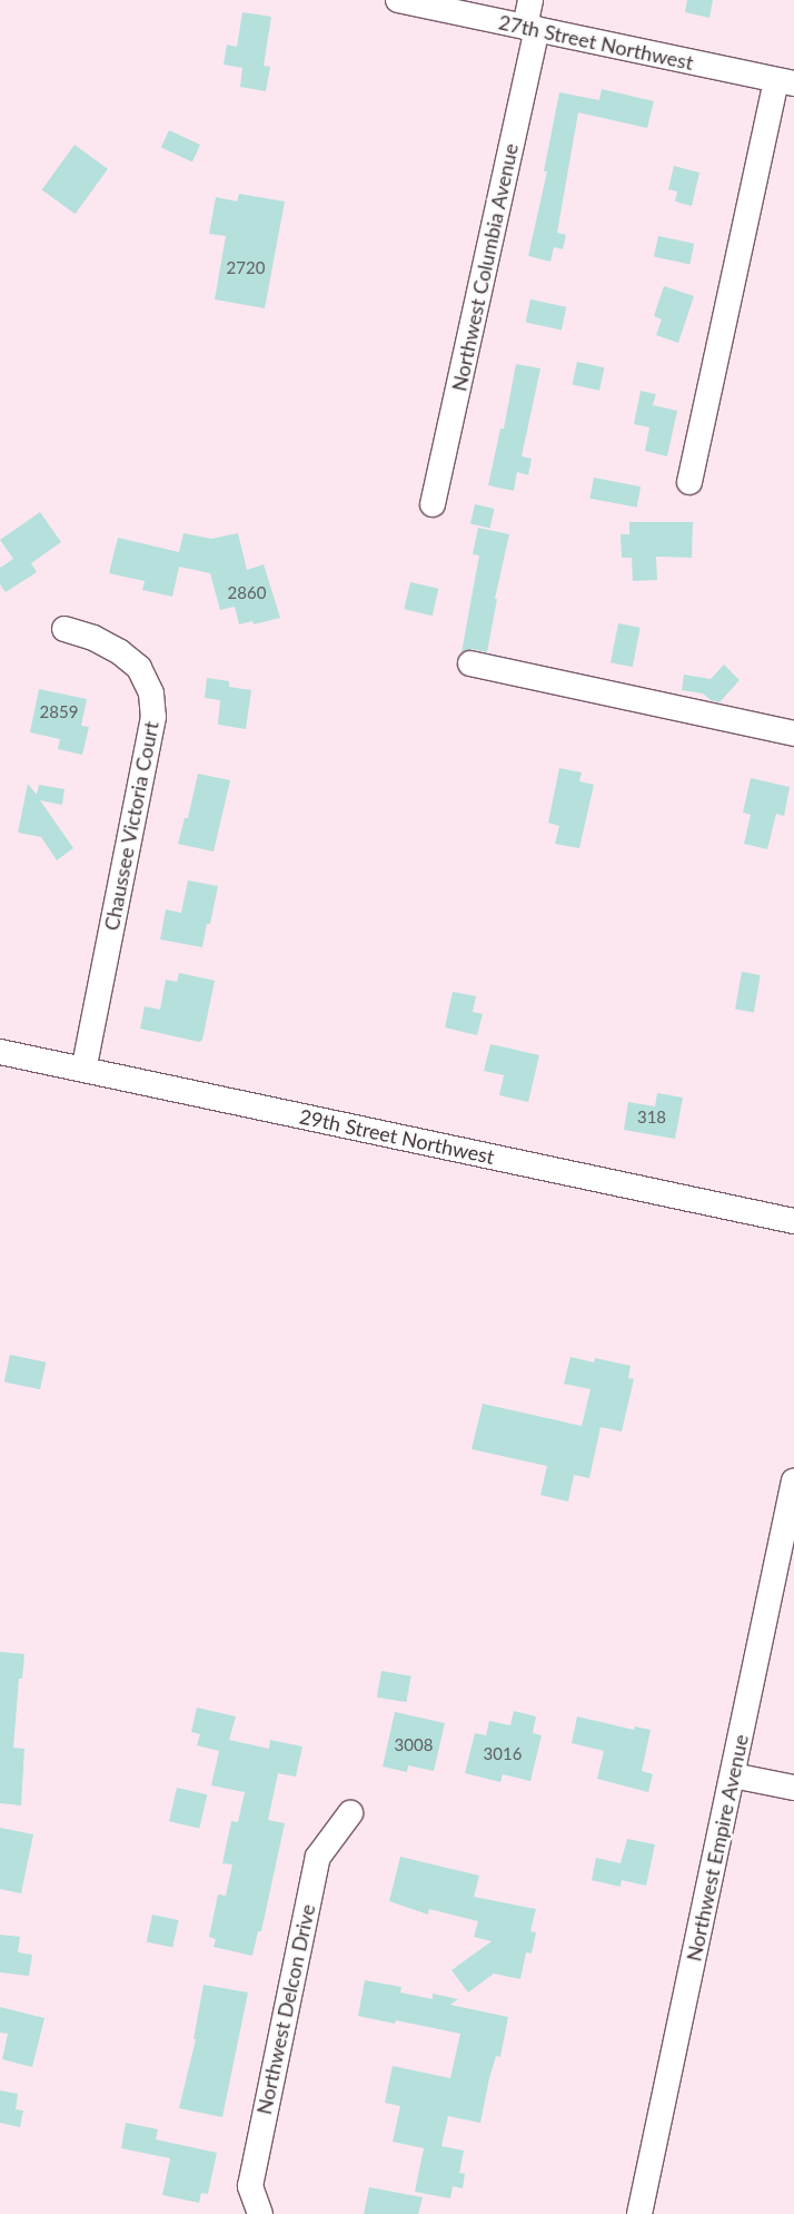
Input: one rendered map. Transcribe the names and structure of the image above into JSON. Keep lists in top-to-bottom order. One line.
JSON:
{"streets":{"street":["27th Street Northwest","Northwest Columbia Avenue","Chaussee Victoria Court","29th Street Northwest","Northwest Empire Avenue","Northwest Delcon Drive"]},"crossings":[["27th Street Northwest","Northwest Columbia Avenue"],["Chaussee Victoria Court","29th Street Northwest"]],"house_numbers":["2720","2860","2859","318","3008","3016"]}
